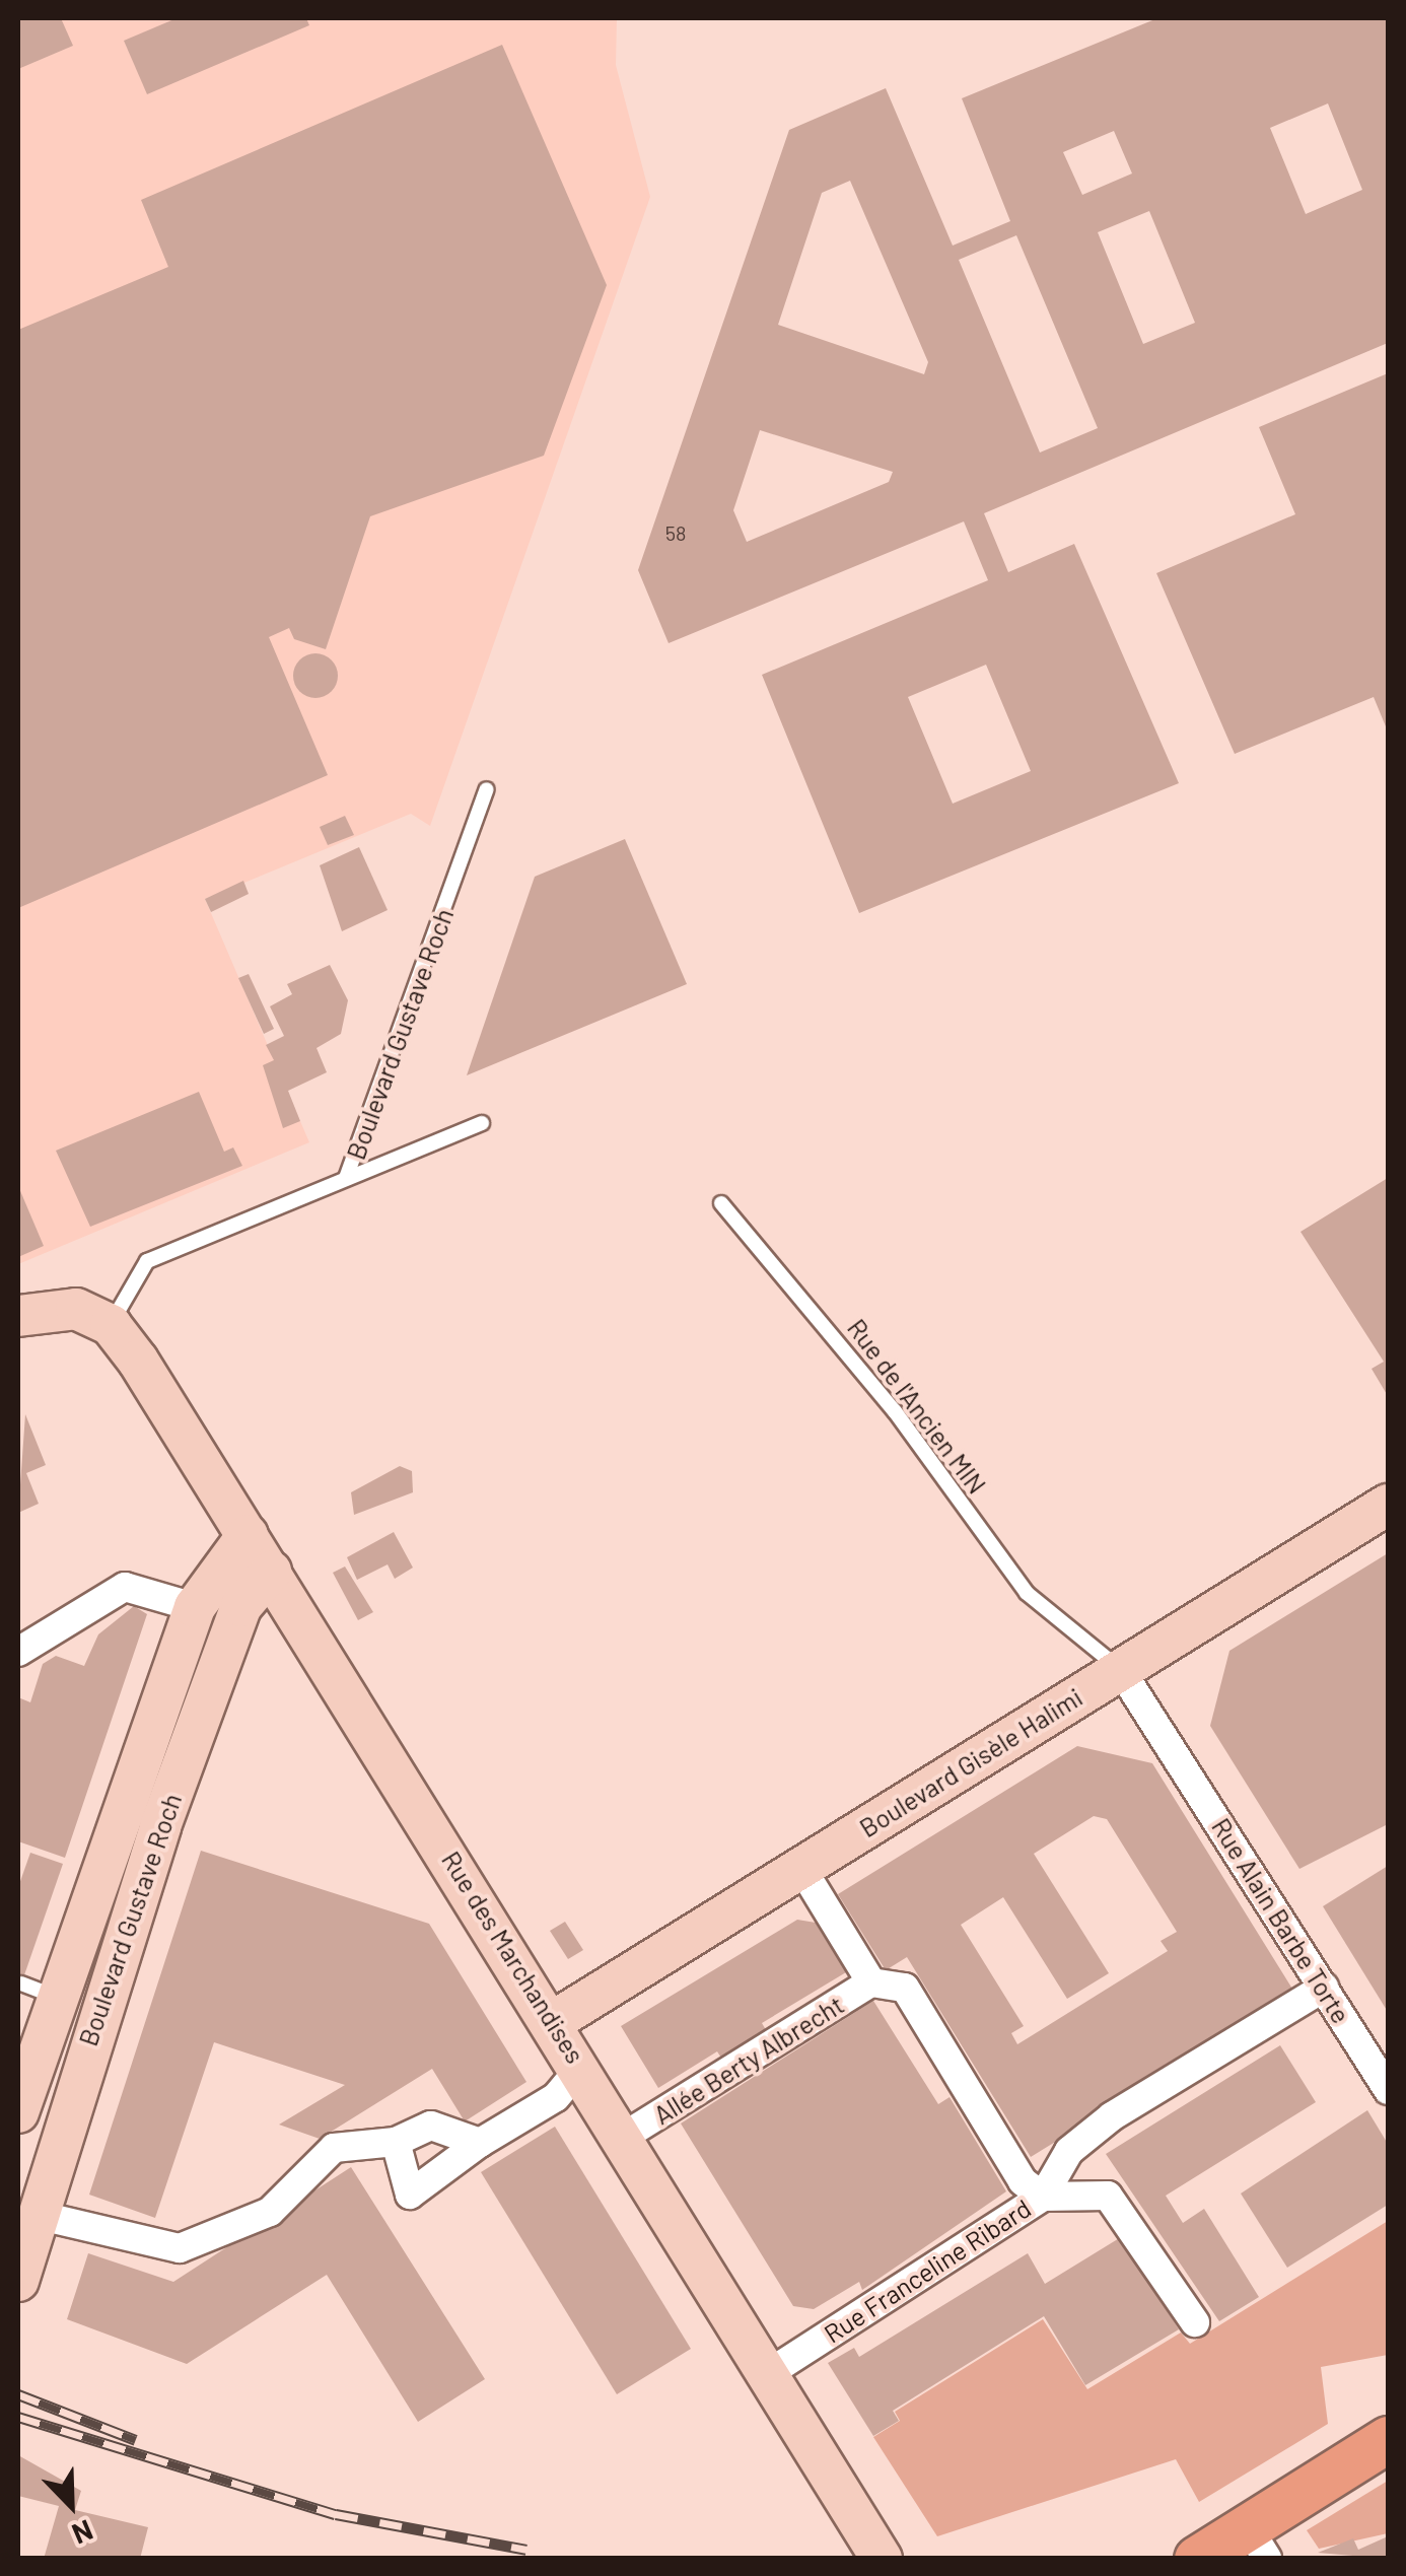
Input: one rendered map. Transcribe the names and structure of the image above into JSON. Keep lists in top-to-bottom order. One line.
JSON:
{"streets":{"street":["Boulevard Gustave Roch","Boulevard Gisèle Halimi","Rue Alain Barbe Torte","Rue des Marchandises","Allée Berty Albrecht","Rue Franceline Ribard"],"lane":["Rue de l'Ancien MIN"]},"crossings":[["Boulevard Gustave Roch","Rue des Marchandises"],["Rue de l'Ancien MIN","Boulevard Gisèle Halimi"],["Rue de l'Ancien MIN","Rue Alain Barbe Torte"],["Boulevard Gisèle Halimi","Rue Alain Barbe Torte"],["Boulevard Gisèle Halimi","Rue des Marchandises"],["Rue Alain Barbe Torte","Rue Franceline Ribard"],["Rue des Marchandises","Allée Berty Albrecht"],["Rue des Marchandises","Rue Franceline Ribard"]],"house_numbers":["58"],"north":"bottom right"}
